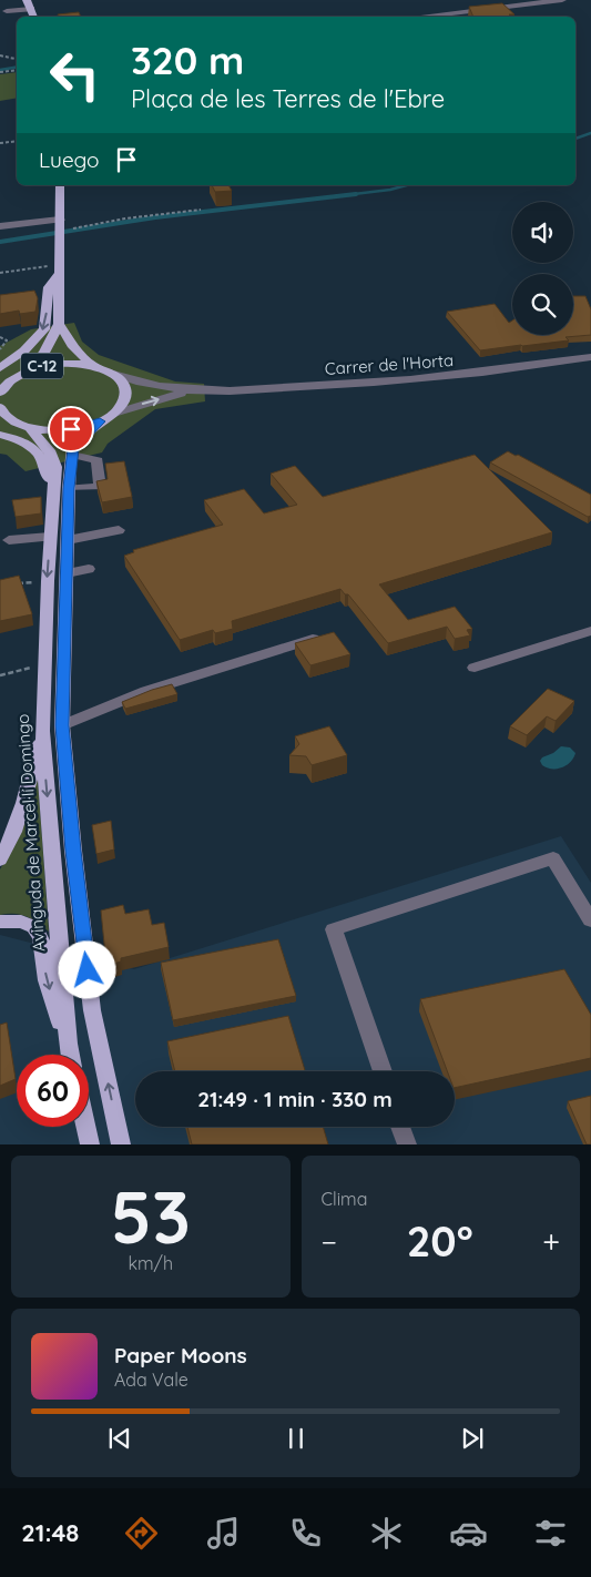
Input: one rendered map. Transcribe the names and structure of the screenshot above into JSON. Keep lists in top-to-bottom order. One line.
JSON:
{"streets":{"main road":["C-12","Avinguda de Marcel·lí Domingo"],"street":["Carrer de l'Horta"]},"page":{"turn":["320 m","Plaça de les Terres de l'Ebre"],"then":"Luego","limit":"60","trip":"21:49 · 1 min · 330 m","tile":[["53","km/h"],"Clima"],"heat":["−","20°","+"],"song":["Paper Moons","Ada Vale"],"tabs":"21:48"}}
